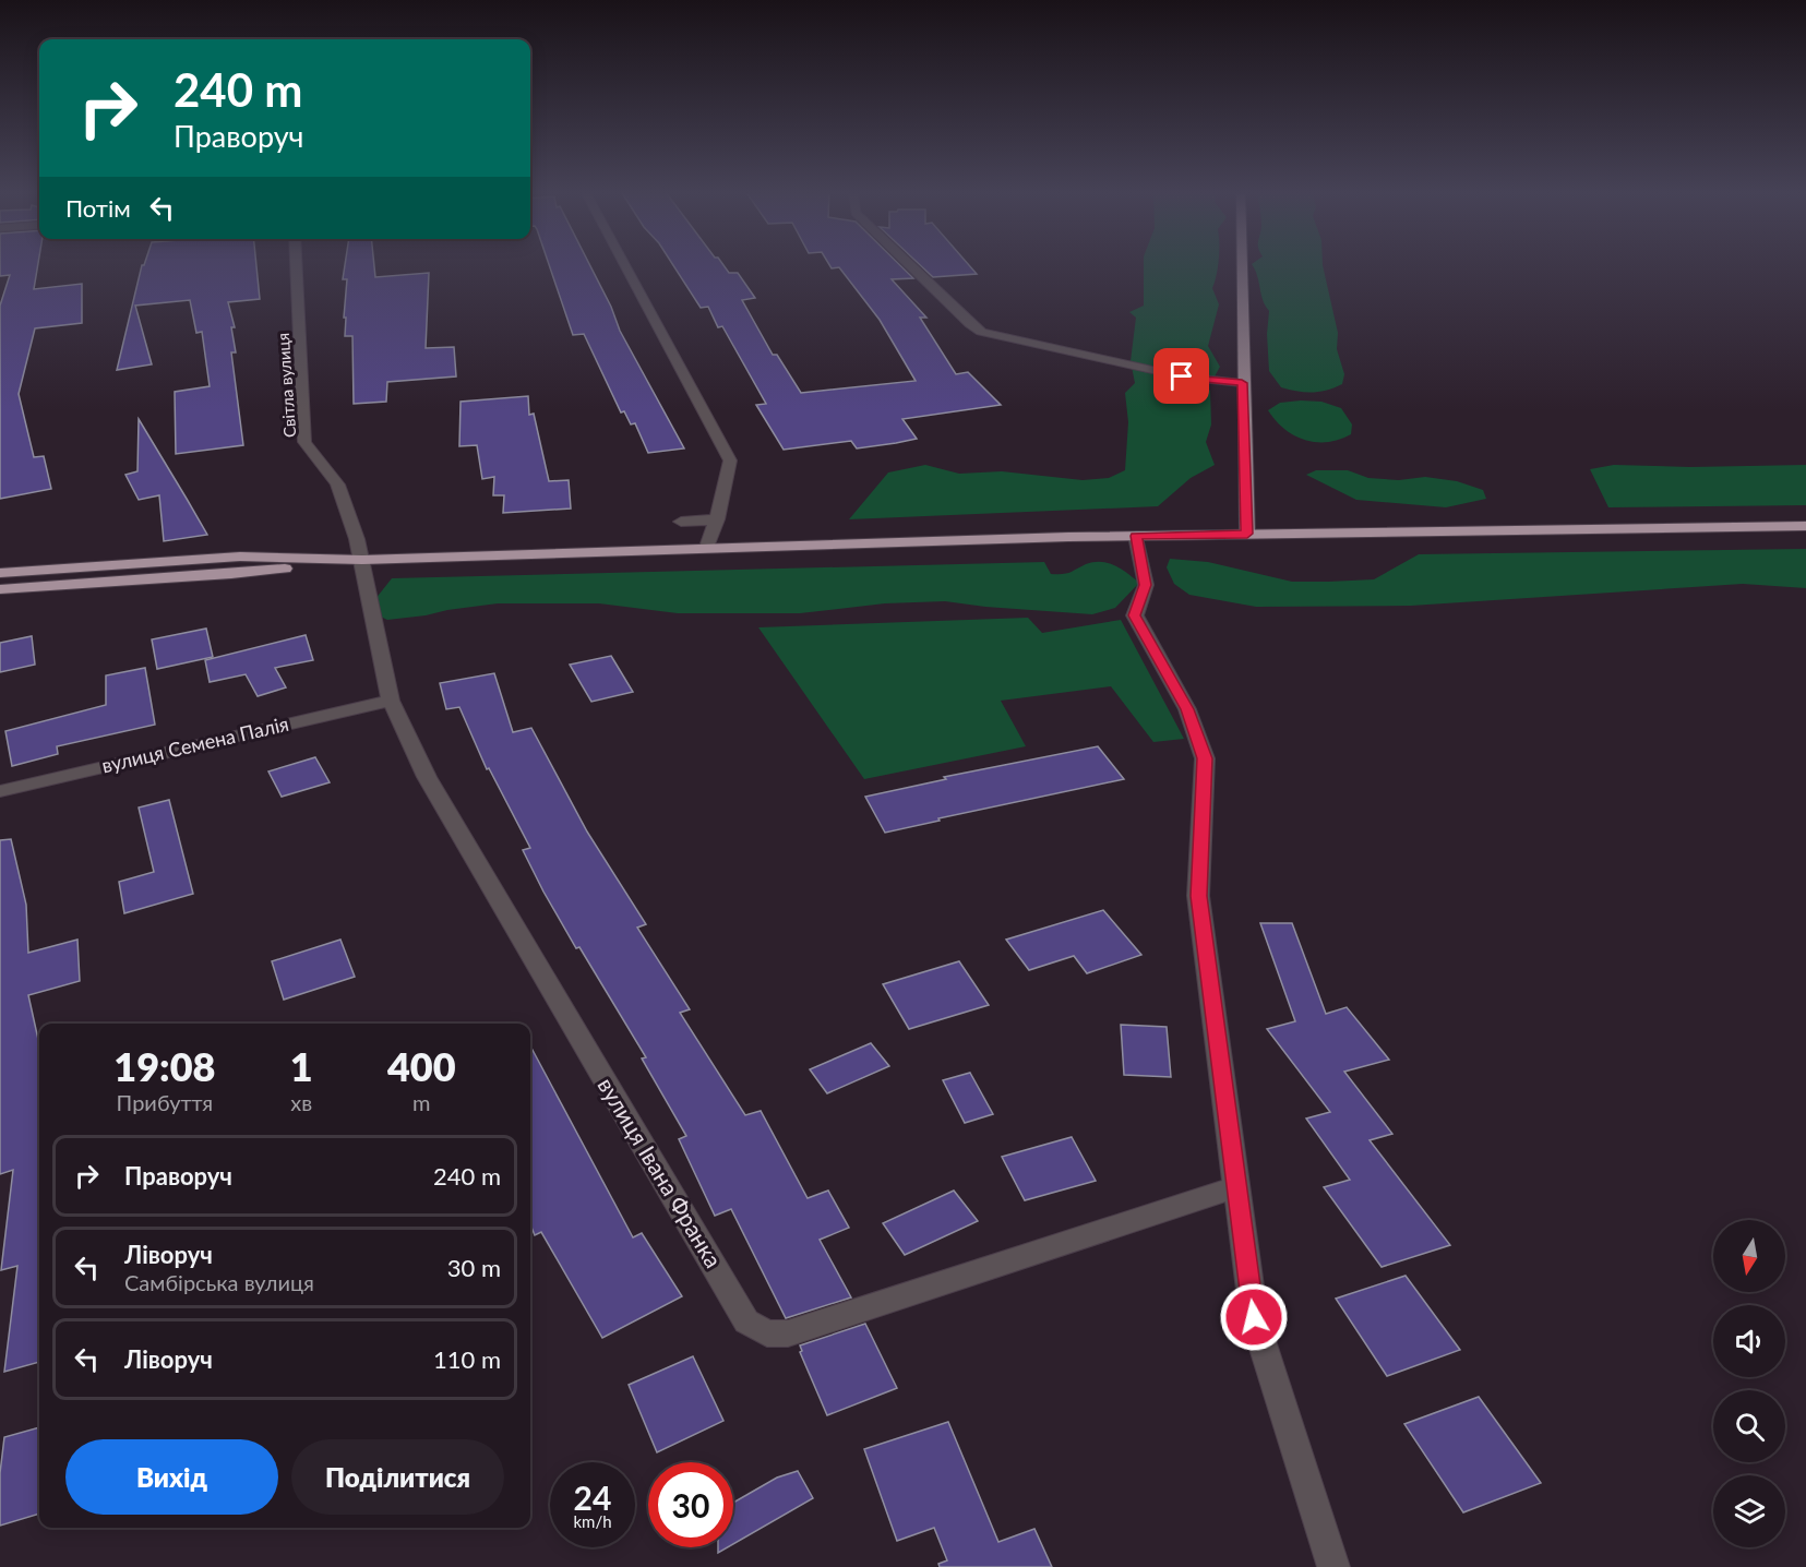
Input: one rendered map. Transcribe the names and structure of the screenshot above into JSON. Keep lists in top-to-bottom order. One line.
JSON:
{"streets":{"street":["Світла вулиця","вулиця Семена Палія","вулиця Івана Франка"]},"crossings":[["Світла вулиця","вулиця Івана Франка"],["вулиця Семена Палія","вулиця Івана Франка"]],"north":"bottom","page":{"turn":["240 m","Праворуч"],"then":"Потім","eta":["19:08","Прибуття","1","хв","400","m"],"list":[{"name":"Праворуч","value":"240 m"},{"name":"Ліворуч","note":"Самбірська вулиця","value":"30 m"},{"name":"Ліворуч","value":"110 m"}],"buttons":["Вихід","Поділитися"],"speed":"24 km/h","limit":"30"}}
